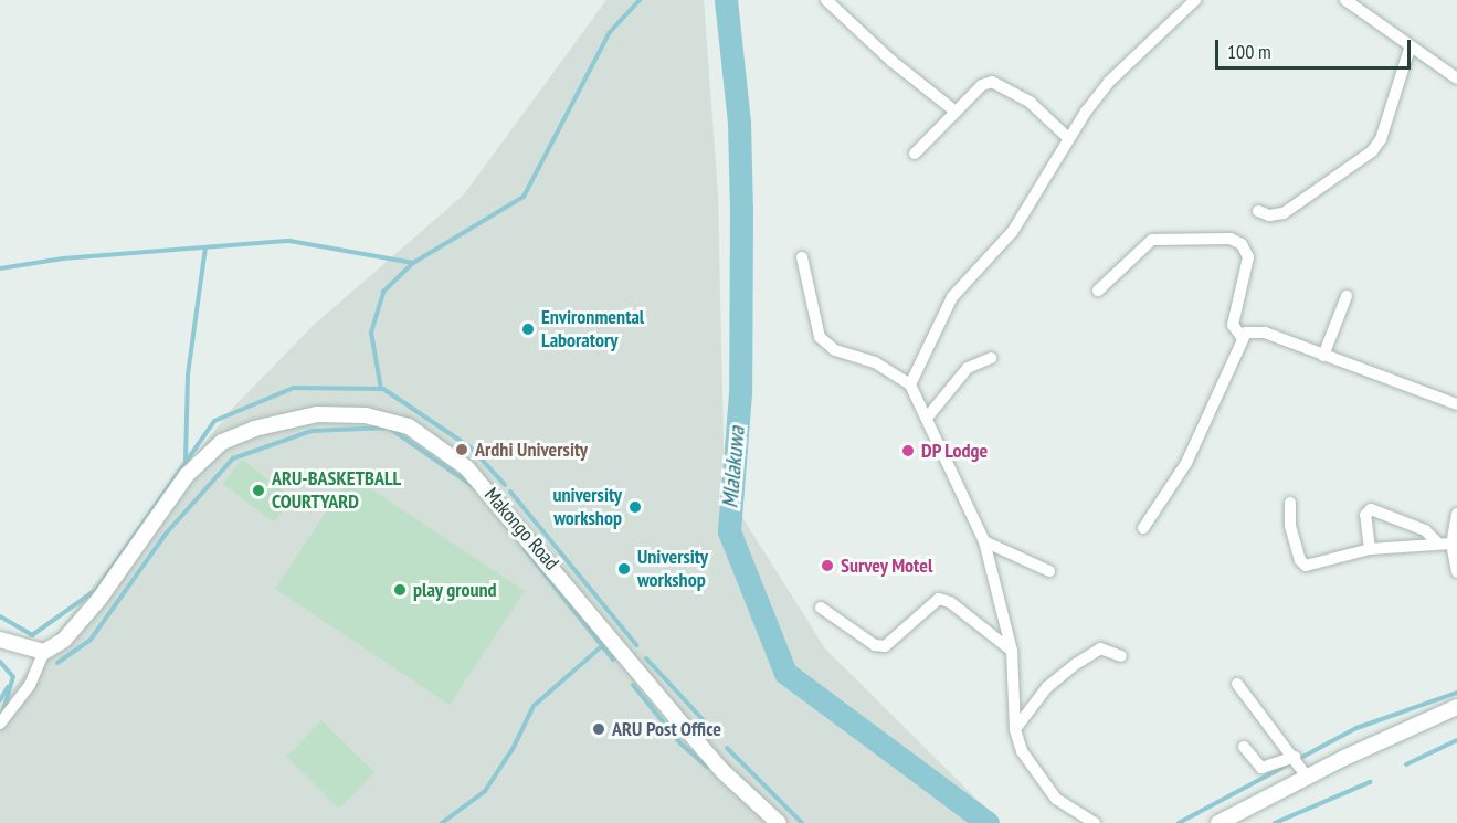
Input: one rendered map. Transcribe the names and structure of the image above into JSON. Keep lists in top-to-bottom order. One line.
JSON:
{"streets":{"street":["Makongo Road"]},"water":["Mlalakuwa"],"places":["Environmental Laboratory","Ardhi University","DP Lodge","ARU-BASKETBALL COURTYARD","university workshop","Survey Motel","University workshop","play ground","ARU Post Office"],"scale_bar":"100 m"}
